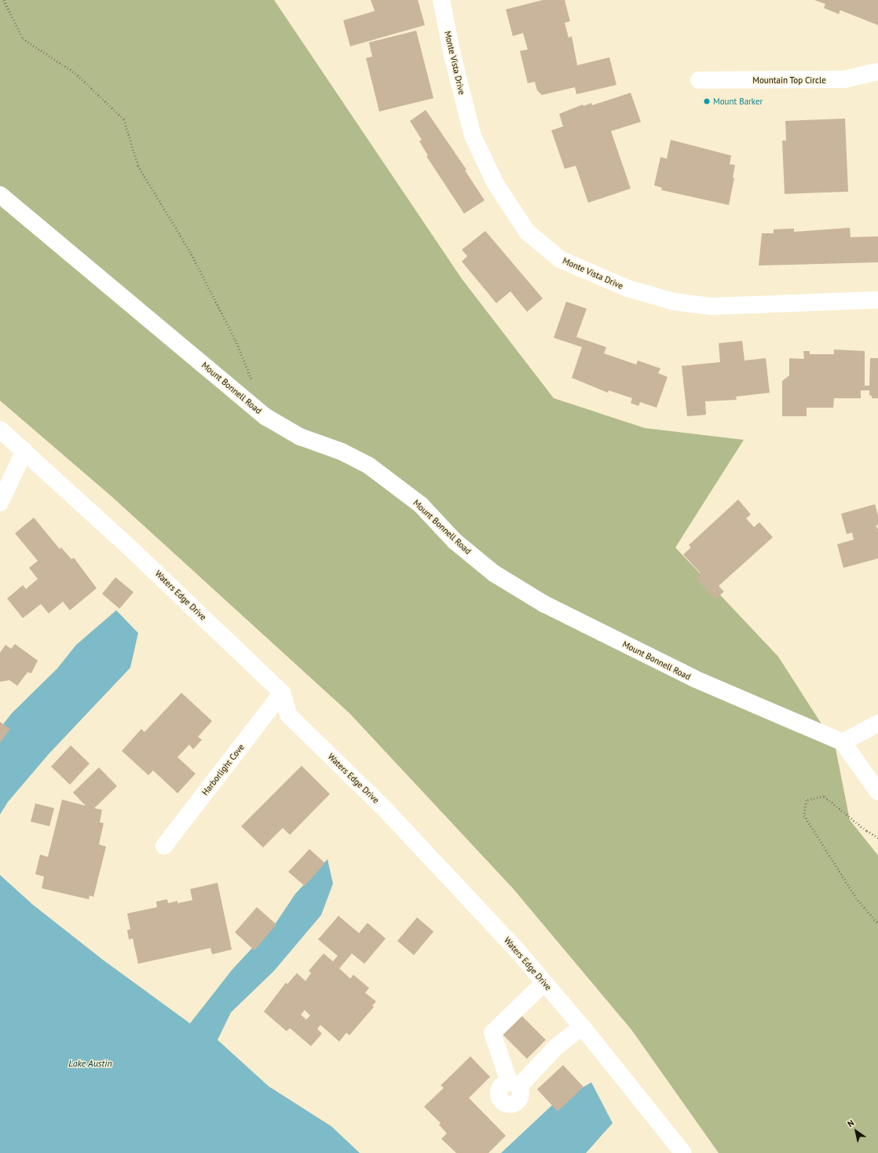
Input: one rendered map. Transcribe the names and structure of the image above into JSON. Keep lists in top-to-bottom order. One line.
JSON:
{"streets":{"street":["Monte Vista Drive","Mountain Top Circle","Mount Bonnell Road","Waters Edge Drive","Harborlight Cove"]},"crossings":[["Waters Edge Drive","Harborlight Cove"]],"water":["Lake Austin"],"places":["Mount Barker"],"north":"top left"}
